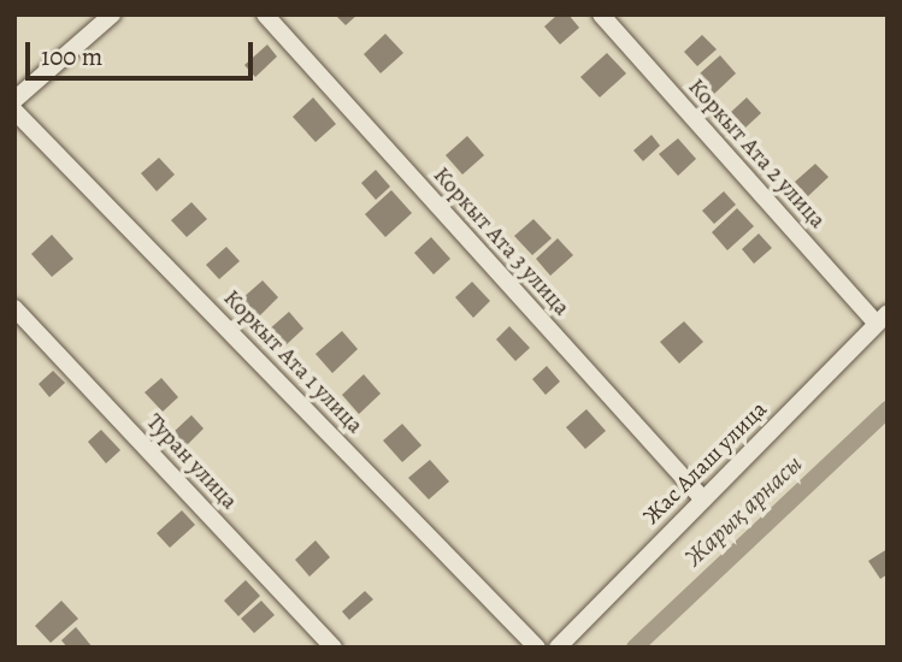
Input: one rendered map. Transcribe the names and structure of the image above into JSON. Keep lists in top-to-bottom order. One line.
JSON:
{"streets":{"street":["Коркыт Ата 2 улица","Коркыт Ата 3 улица","Коркыт Ата 1 улица","Туран улица","Жас Алаш улица"]},"crossings":[["Коркыт Ата 2 улица","Жас Алаш улица"],["Коркыт Ата 3 улица","Жас Алаш улица"]],"water":["Жарық арнасы"],"scale_bar":"100 m"}
